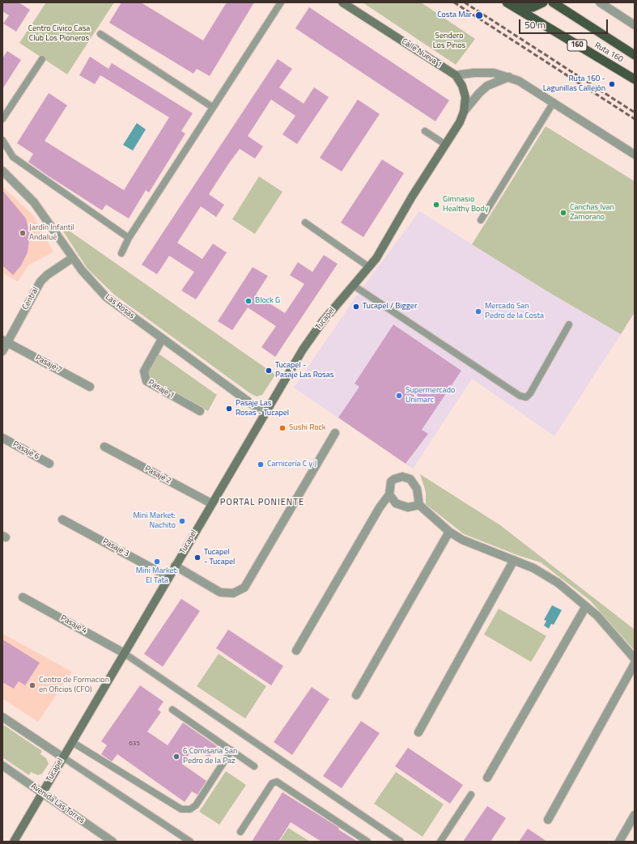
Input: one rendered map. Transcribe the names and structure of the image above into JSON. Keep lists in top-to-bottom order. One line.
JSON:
{"streets":{"highway":["160","Ruta 160"],"main road":["Calle Nueva 1","Tucapel"],"street":["Central","Las Rosas","Pasaje 7","Pasaje 1","Pasaje 6","Pasaje 2","Pasaje 3","Pasaje 4","Avenida Las Torres"]},"crossings":[["Calle Nueva 1","Tucapel"],["Central","Las Rosas"],["Central","Pasaje 7"],["Las Rosas","Tucapel"],["Las Rosas","Pasaje 1"],["Tucapel","Pasaje 2"],["Tucapel","Pasaje 3"],["Tucapel","Pasaje 4"],["Tucapel","Avenida Las Torres"]],"districts":["PORTAL PONIENTE"],"parks":["Centro Civico Casa Club Los Pioneros","Sendero Los Pinos"],"places":["Costa Mar","Ruta 160 - Lagunillas Callejón","Gimnasio Healthy Body","Canchas Ivan Zamorano","Jardín Infantil Andalué","Block G","Tucapel / Bigger","Mercado San Pedro de la Costa","Tucapel - Pasaje Las Rosas","Supermercado Unimarc","Pasaje Las Rosas - Tucapel","Sushi Rock","Carnicería C y J","Mini Market: Nachito","Tucapel - Tucapel","Mini Market: El Tata","Centro de Formacion en Oficios (CFO)","6 Comisaría San Pedro de la Paz"],"house_numbers":["635"],"scale_bar":"50 m"}
